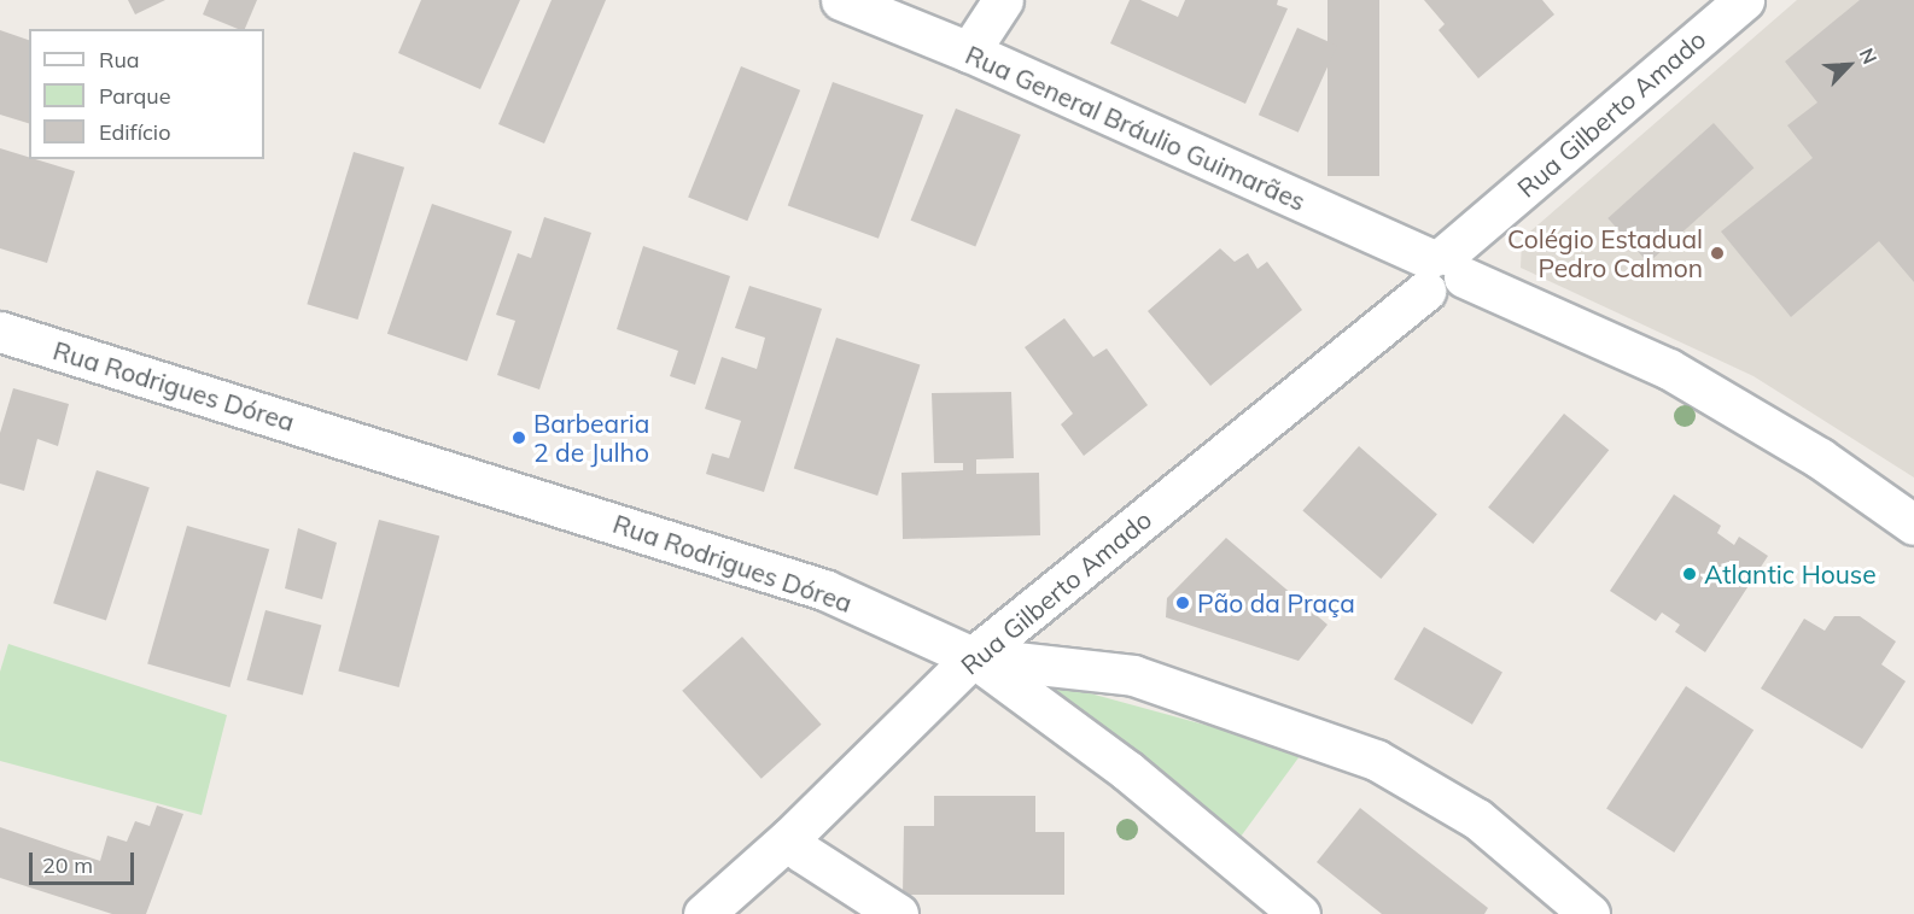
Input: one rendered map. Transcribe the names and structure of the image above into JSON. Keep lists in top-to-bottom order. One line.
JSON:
{"streets":{"street":["Rua Gilberto Amado","Rua General Bráulio Guimarães","Rua Rodrigues Dórea"]},"crossings":[["Rua Gilberto Amado","Rua General Bráulio Guimarães"],["Rua Gilberto Amado","Rua Rodrigues Dórea"]],"places":["Colégio Estadual Pedro Calmon","Barbearia 2 de Julho","Atlantic House","Pão da Praça"],"legend":["Rua","Parque","Edifício"],"scale_bar":"20 m","north":"top right"}
